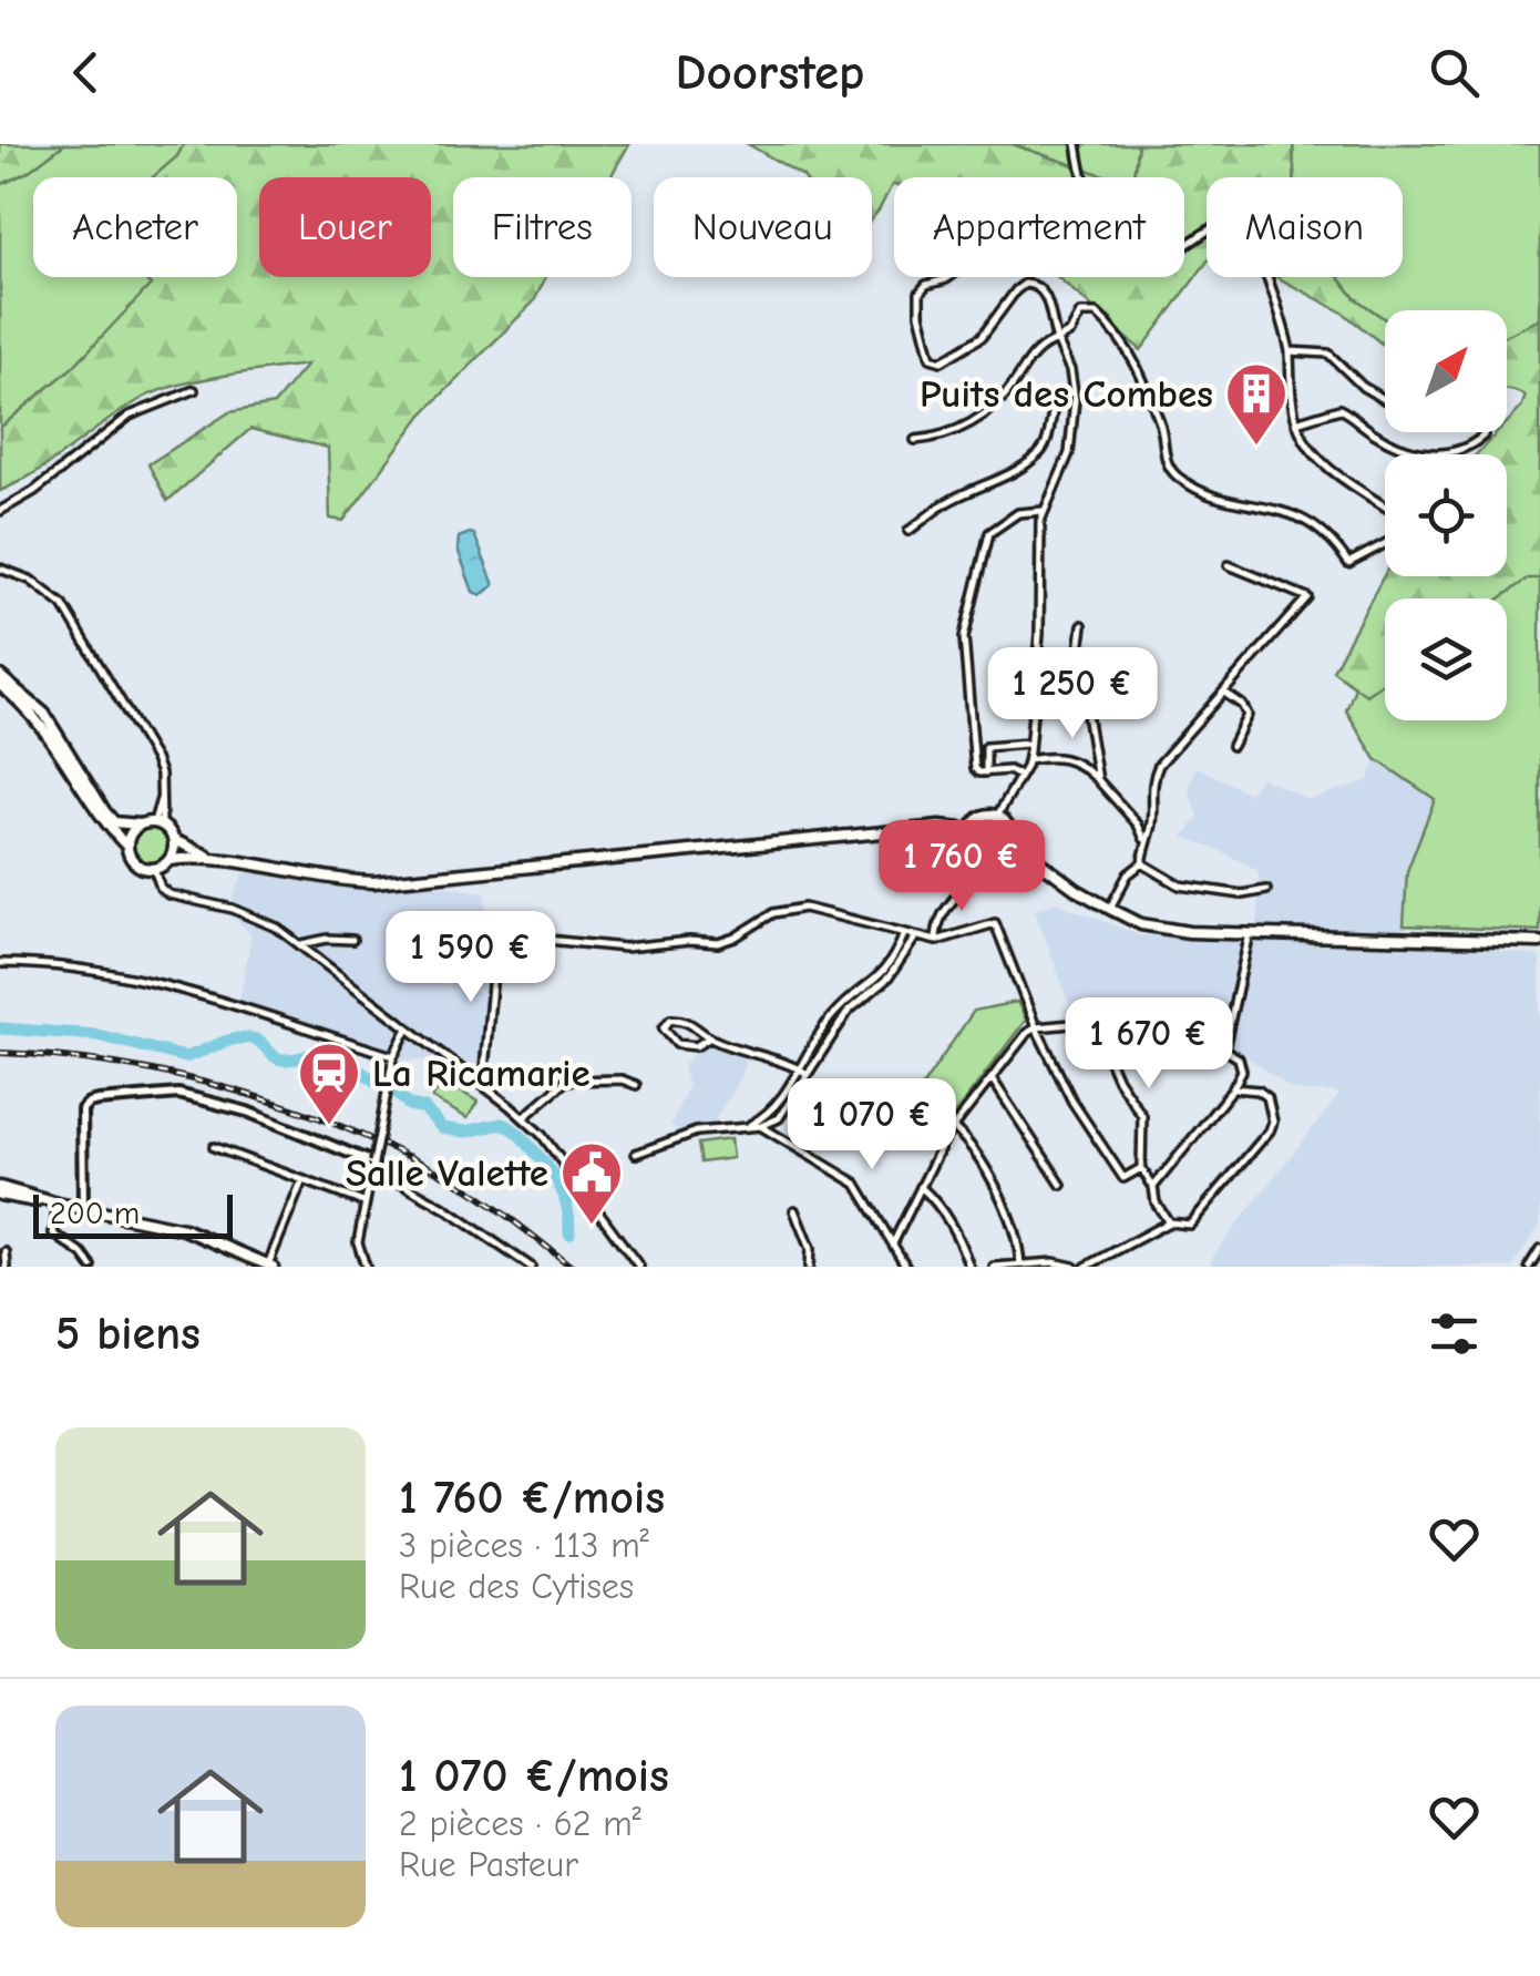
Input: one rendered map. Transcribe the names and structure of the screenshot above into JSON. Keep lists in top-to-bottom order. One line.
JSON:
{"places":{"building":["Puits des Combes"],"station":["La Ricamarie"],"public building":["Salle Valette"]},"scale_bar":"200 m","north":"top right","page":{"header":"Doorstep","chip":["Acheter","Louer","Filtres","Nouveau","Appartement","Maison"],"price":["1 250 €","1 760 €","1 590 €","1 670 €","1 070 €"],"scale":"200 m","heading":"5 biens","list":[{"name":"1 760 €/mois","note":"3 pièces · 113 m² · Rue des Cytises"},{"name":"1 070 €/mois","note":"2 pièces · 62 m² · Rue Pasteur"}]}}
